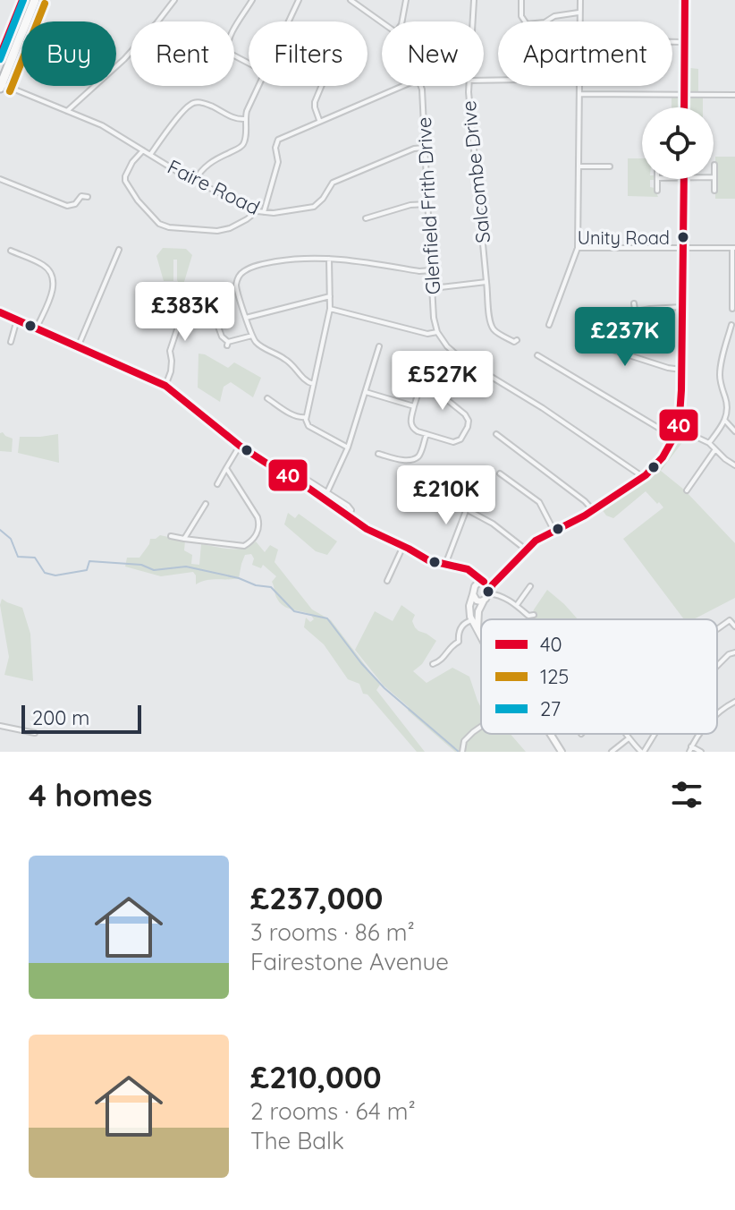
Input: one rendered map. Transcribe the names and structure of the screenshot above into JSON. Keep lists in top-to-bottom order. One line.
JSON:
{"streets":{"street":["Salcombe Drive","Faire Road","Glenfield Frith Drive"]},"crossings":[["Faire Road","Glenfield Frith Drive"]],"places":["Unity Road"],"lines":["transit line 40","transit line 27","transit line 125"],"legend":["40","125","27"],"scale_bar":"200 m","page":{"chip":["Buy","Rent","Filters","New","Apartment"],"price":["£383K","£237K","£527K","£210K"],"scale":"200 m","heading":"4 homes","list":[{"name":"£237,000","note":"3 rooms · 86 m² · Fairestone Avenue"},{"name":"£210,000","note":"2 rooms · 64 m² · The Balk"}]}}
